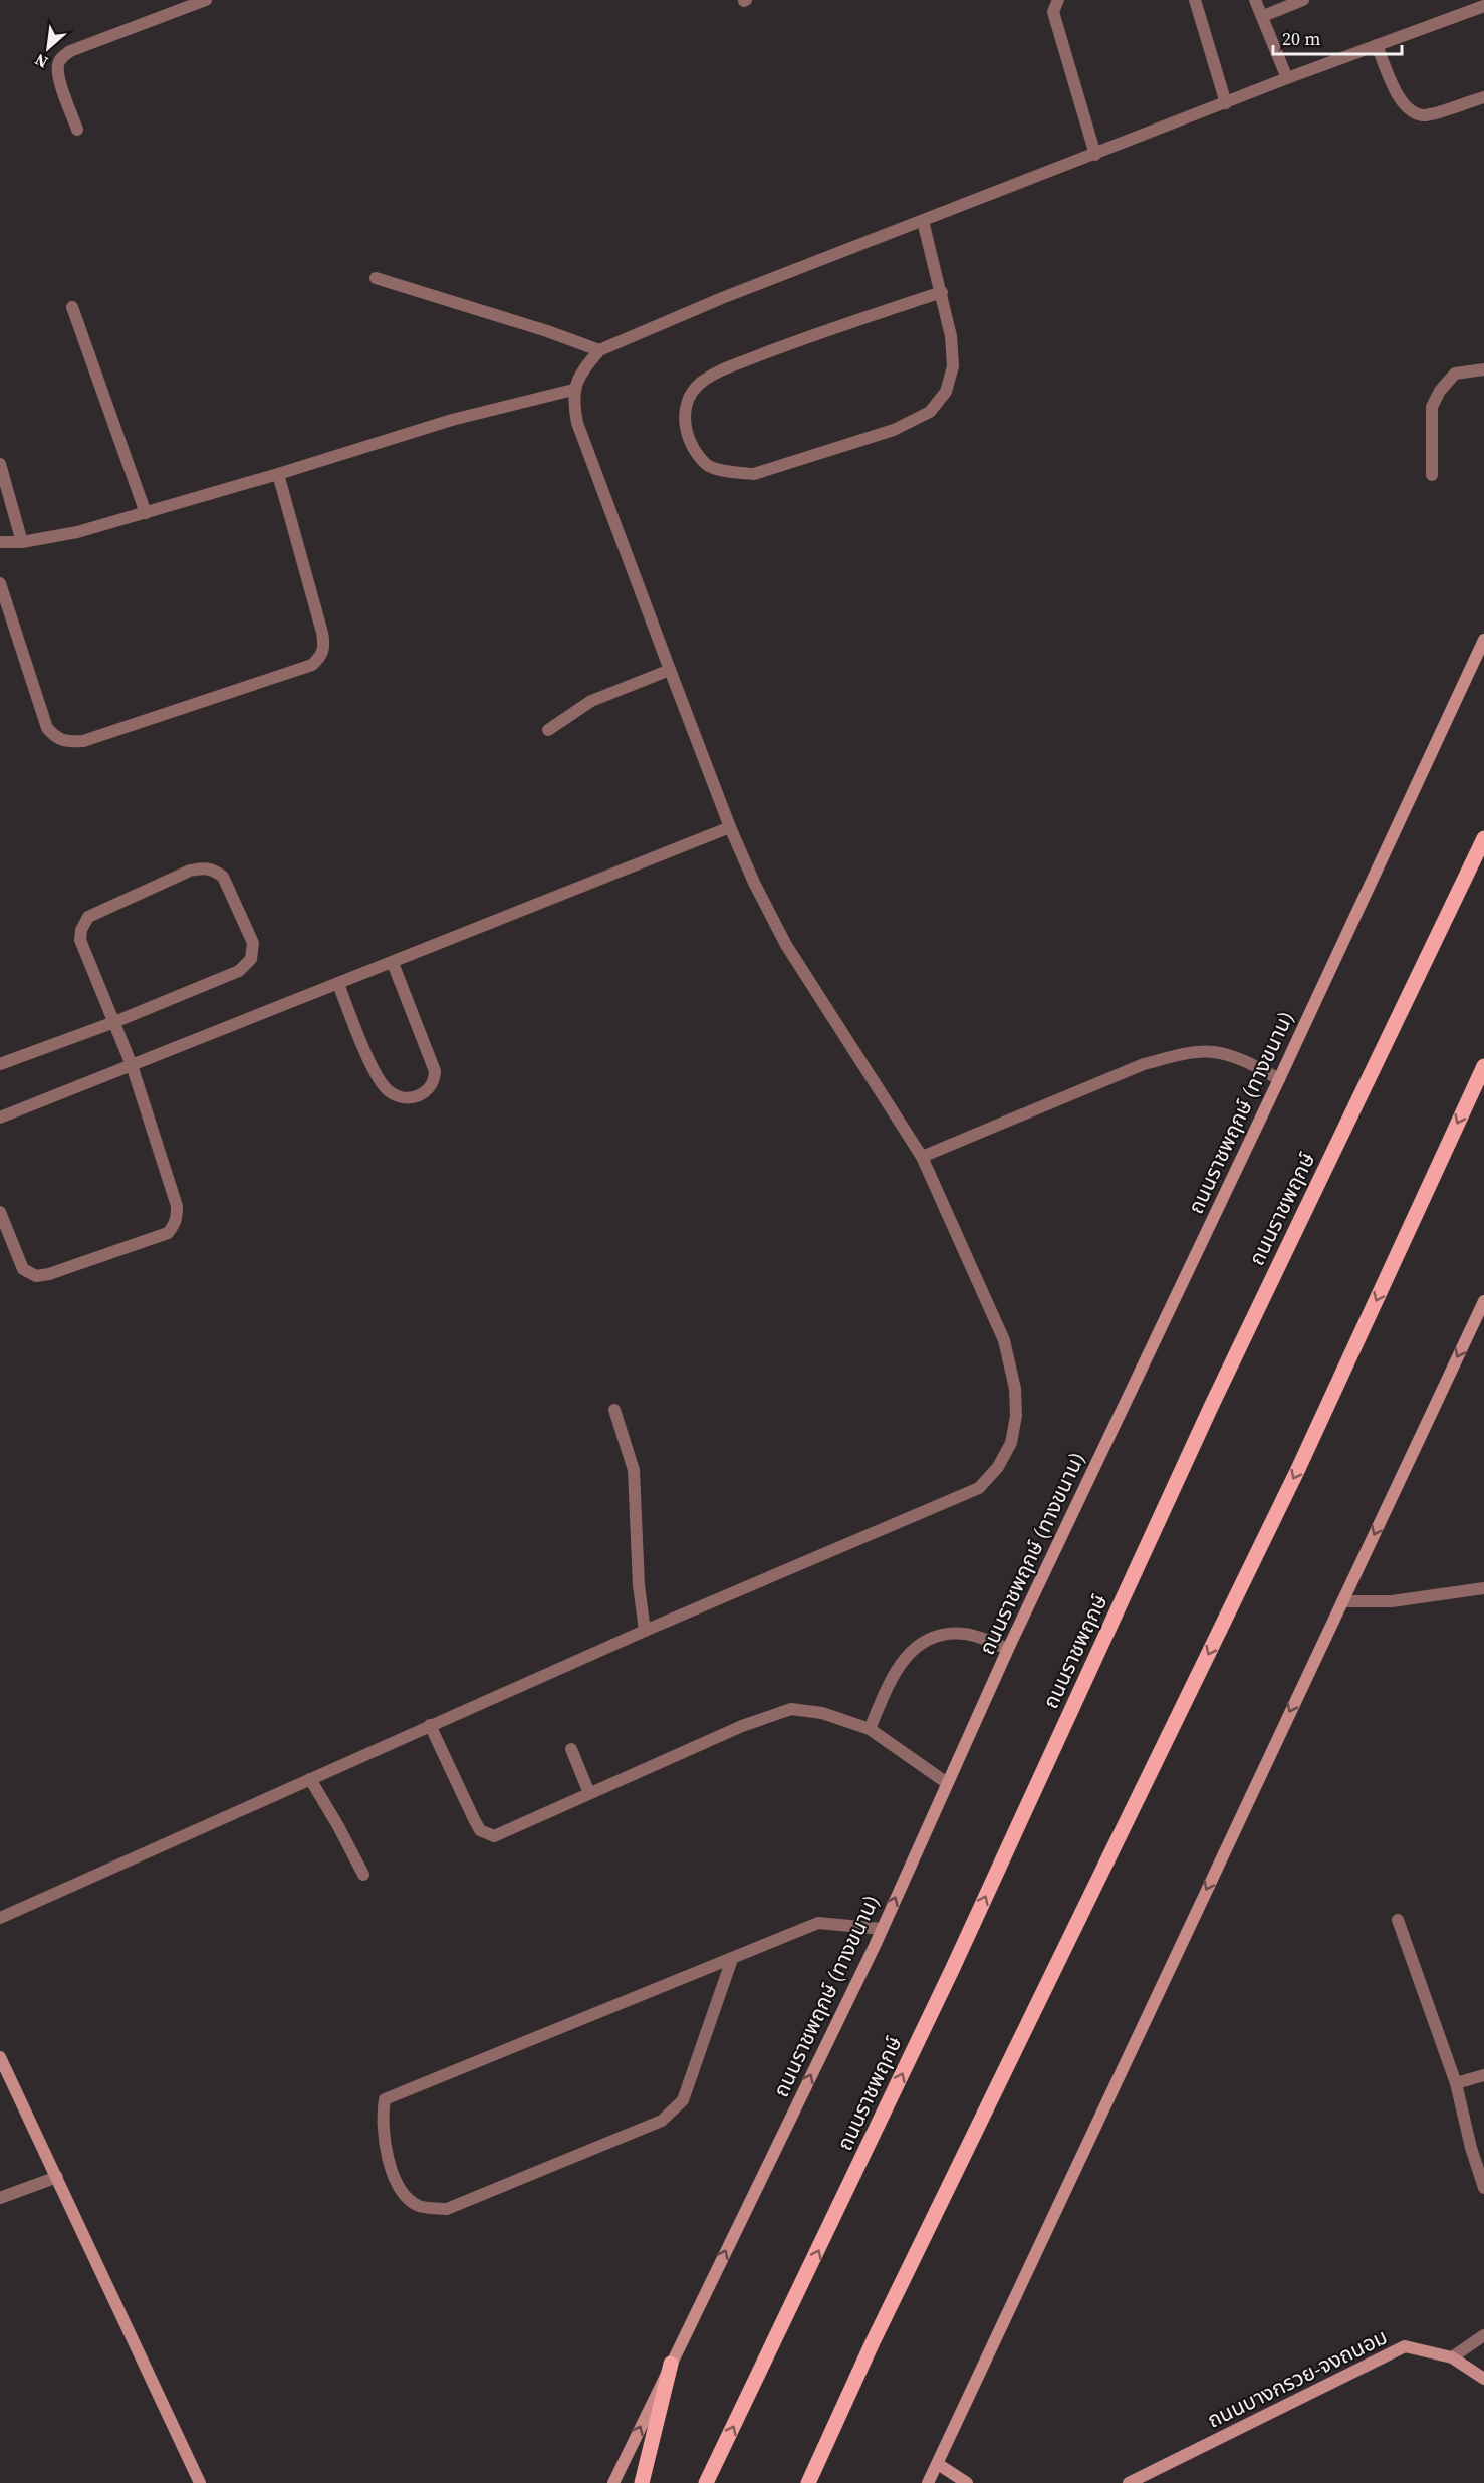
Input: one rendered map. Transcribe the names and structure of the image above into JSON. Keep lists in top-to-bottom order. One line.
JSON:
{"streets":{"main road":["ถนนราชพฤกษ์ (ทางขนาน)","ถนนราชพฤกษ์","ถนนบางกรวย-จงถนอม"]},"one_way":["ถนนราชพฤกษ์ (ทางขนาน)"],"scale_bar":"20 m","north":"bottom left"}
